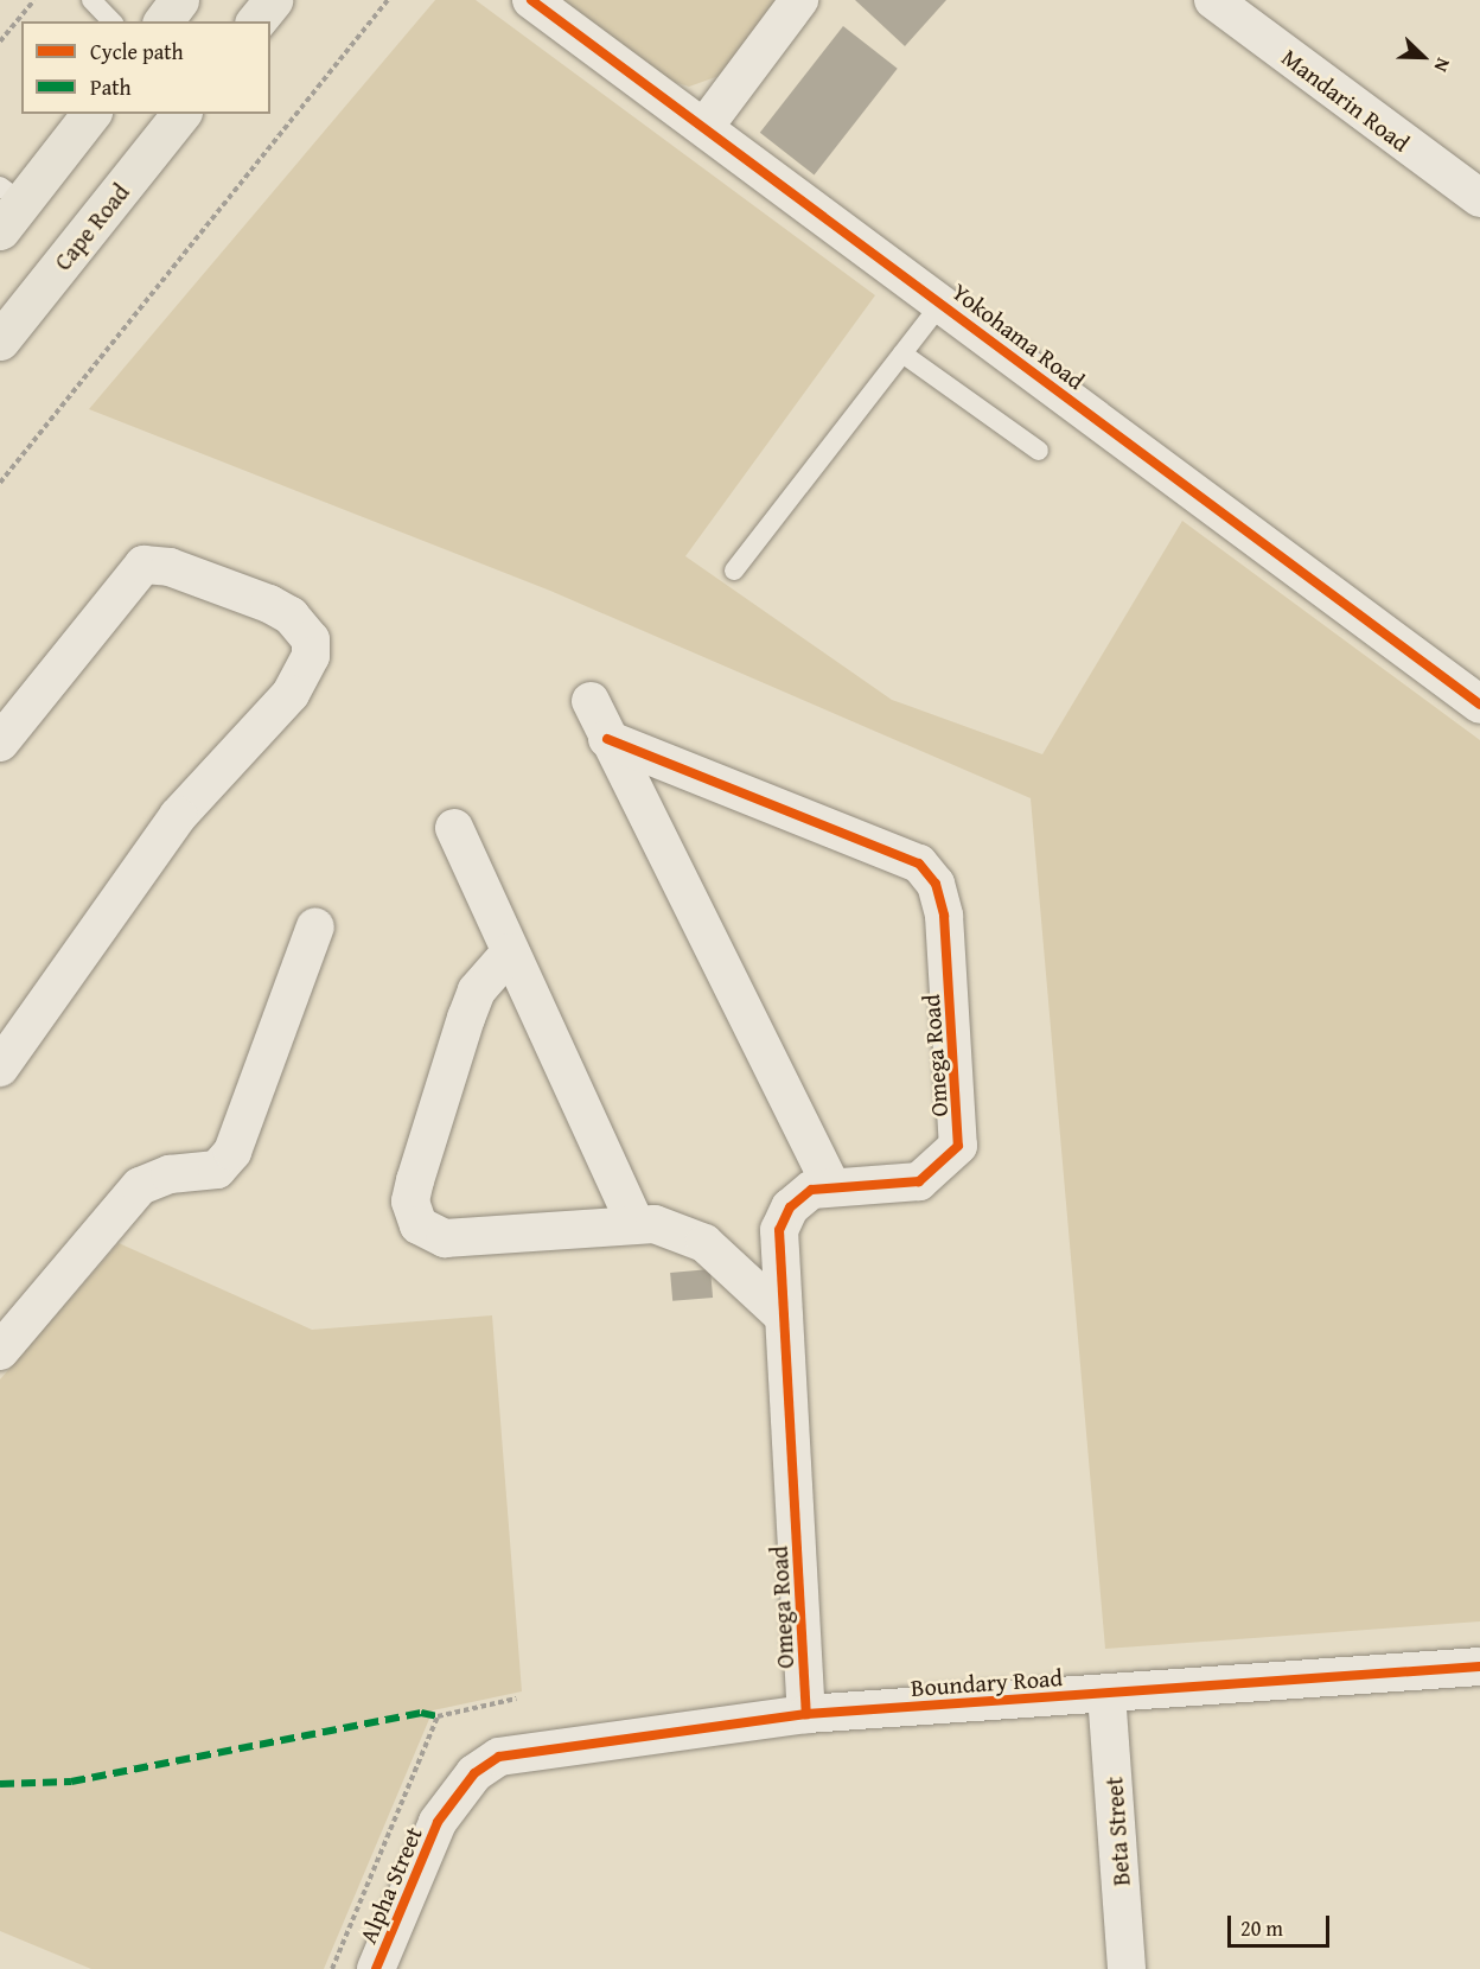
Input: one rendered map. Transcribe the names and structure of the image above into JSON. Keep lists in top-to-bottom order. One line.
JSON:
{"streets":{"main road":["Cape Road"],"street":["Mandarin Road","Yokohama Road","Omega Road","Boundary Road","Beta Street","Alpha Street"]},"crossings":[["Omega Road","Boundary Road"],["Boundary Road","Beta Street"],["Boundary Road","Alpha Street"]],"legend":["Cycle path","Path"],"scale_bar":"20 m","north":"bottom right"}
